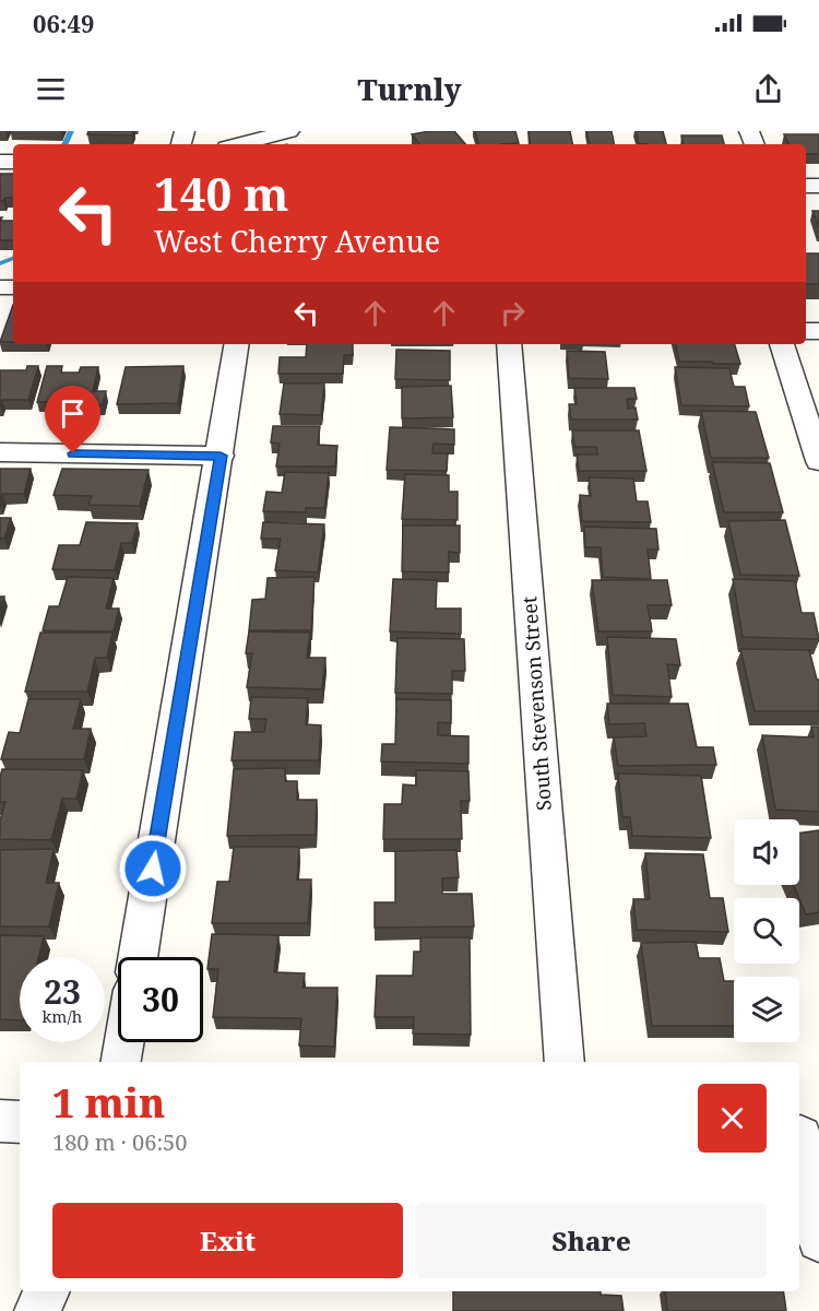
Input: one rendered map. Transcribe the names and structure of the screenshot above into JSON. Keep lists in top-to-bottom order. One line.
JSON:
{"streets":{"street":["South Stevenson Street"]},"page":{"status":"06:49","header":"Turnly","turn":["140 m","West Cherry Avenue"],"speed":"23 km/h","limit":"30","heading":["1 min","180 m · 06:50"],"buttons":["Exit","Share"]}}
